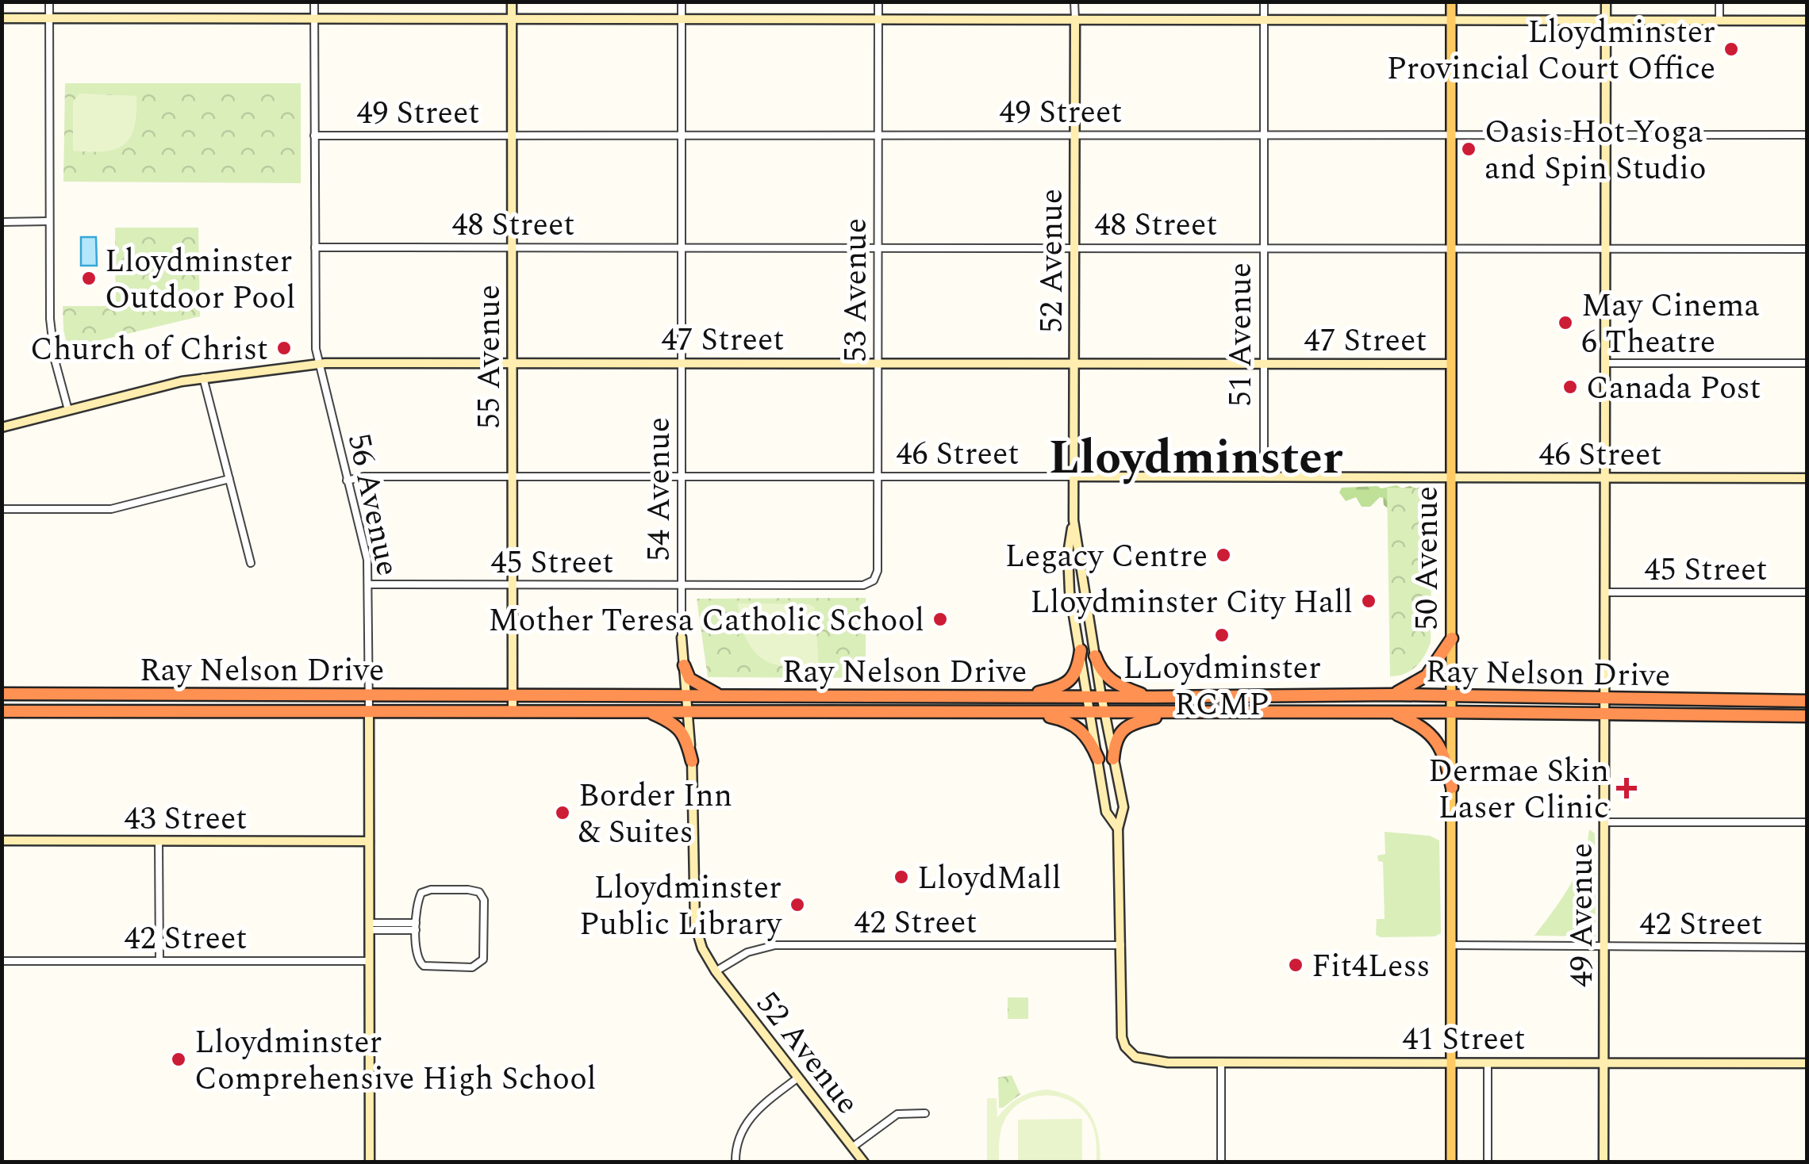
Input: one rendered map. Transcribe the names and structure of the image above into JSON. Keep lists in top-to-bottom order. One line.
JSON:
{"streets":{"highway":["Ray Nelson Drive"],"main road":["50 Avenue"],"street":["49 Street","48 Street","52 Avenue","53 Avenue","51 Avenue","47 Street","55 Avenue","46 Street","54 Avenue","56 Avenue","45 Street","43 Street","49 Avenue","42 Street","41 Street"]},"crossings":[["49 Street","52 Avenue"],["49 Street","53 Avenue"],["49 Street","51 Avenue"],["49 Street","55 Avenue"],["49 Street","54 Avenue"],["49 Street","56 Avenue"],["49 Street","50 Avenue"],["49 Street","49 Avenue"],["48 Street","52 Avenue"],["48 Street","53 Avenue"],["48 Street","51 Avenue"],["48 Street","55 Avenue"],["48 Street","54 Avenue"],["48 Street","56 Avenue"],["48 Street","50 Avenue"],["48 Street","49 Avenue"],["52 Avenue","47 Street"],["52 Avenue","46 Street"],["52 Avenue","54 Avenue"],["52 Avenue","Ray Nelson Drive"],["52 Avenue","42 Street"],["52 Avenue","41 Street"],["53 Avenue","47 Street"],["53 Avenue","46 Street"],["53 Avenue","45 Street"],["51 Avenue","47 Street"],["51 Avenue","46 Street"],["47 Street","55 Avenue"],["47 Street","54 Avenue"],["47 Street","56 Avenue"],["47 Street","50 Avenue"],["55 Avenue","46 Street"],["55 Avenue","45 Street"],["55 Avenue","Ray Nelson Drive"],["46 Street","54 Avenue"],["46 Street","56 Avenue"],["46 Street","50 Avenue"],["46 Street","49 Avenue"],["54 Avenue","45 Street"],["54 Avenue","Ray Nelson Drive"],["54 Avenue","42 Street"],["56 Avenue","45 Street"],["56 Avenue","Ray Nelson Drive"],["56 Avenue","43 Street"],["56 Avenue","42 Street"],["50 Avenue","Ray Nelson Drive"],["50 Avenue","42 Street"],["50 Avenue","41 Street"],["45 Street","49 Avenue"],["Ray Nelson Drive","49 Avenue"],["49 Avenue","42 Street"],["49 Avenue","41 Street"]],"districts":["Lloydminster"],"places":{"other":["Lloydminster Provincial Court Office","Oasis Hot Yoga and Spin Studio","Lloydminster Outdoor Pool","May Cinema 6 Theatre","Church of Christ","Canada Post","Legacy Centre","Lloydminster City Hall","Mother Teresa Catholic School","LLoydminster RCMP","Border Inn & Suites","LloydMall","Lloydminster Public Library","Fit4Less","Lloydminster Comprehensive High School"],"health":["Dermae Skin Laser Clinic"]}}
